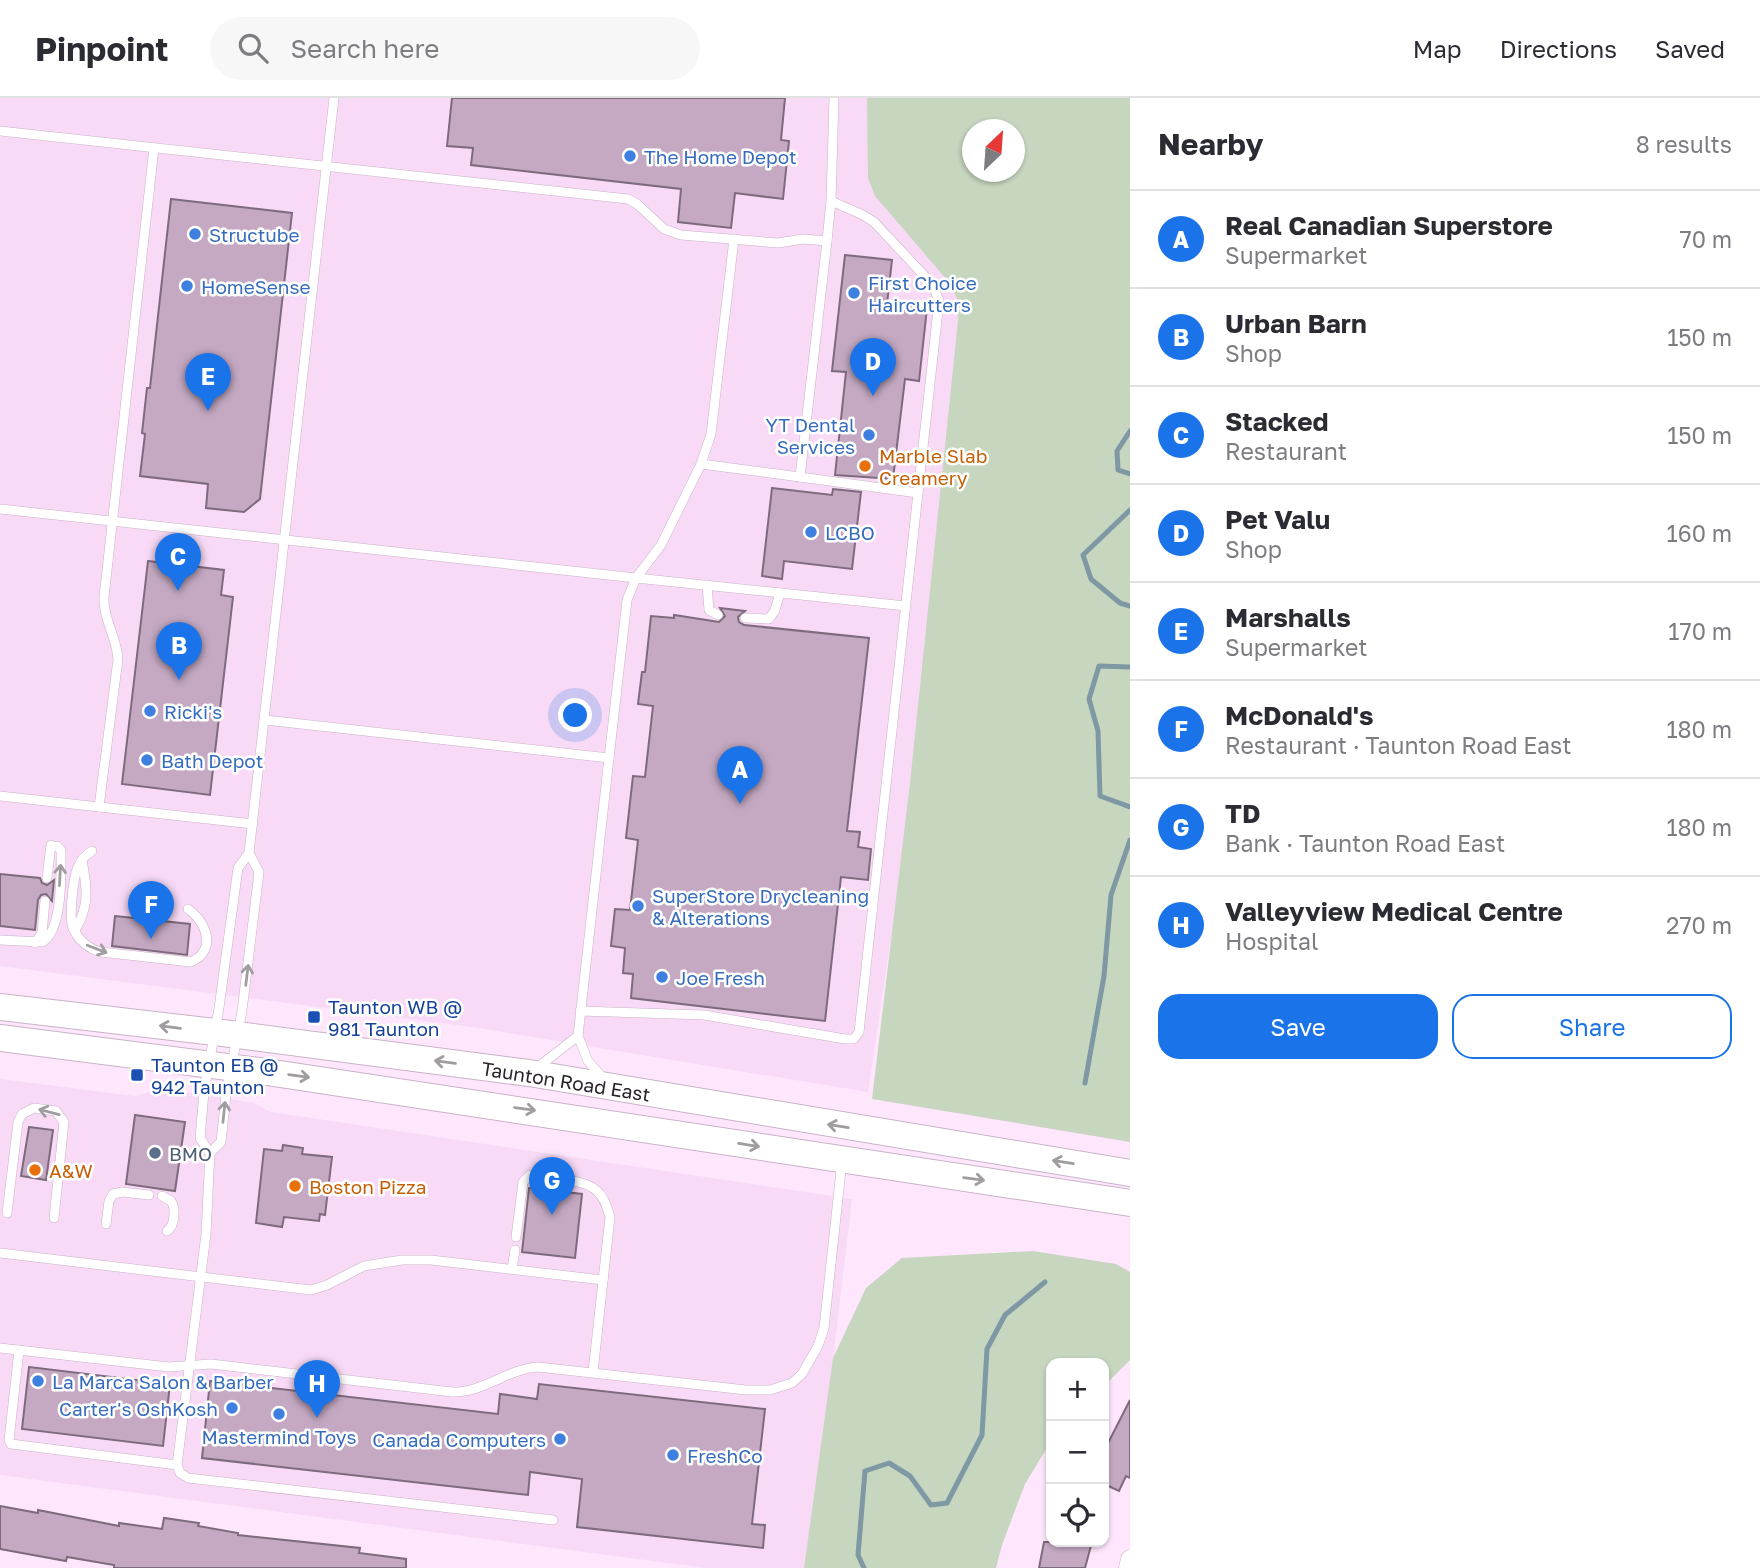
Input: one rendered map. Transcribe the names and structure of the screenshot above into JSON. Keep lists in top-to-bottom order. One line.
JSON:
{"streets":{"main road":["Taunton Road East"]},"places":{"other":["The Home Depot","Structube","HomeSense","First Choice Haircutters","YT Dental Services","Marble Slab Creamery","LCBO","Ricki's","Bath Depot","SuperStore Drycleaning & Alterations","Joe Fresh","BMO","A&W","Boston Pizza","La Marca Salon & Barber","Carter's OshKosh","Mastermind Toys","Canada Computers","FreshCo"],"transit":["Taunton WB @ 981 Taunton","Taunton EB @ 942 Taunton"]},"north":"top right","page":{"header":"Pinpoint","search":"Search here","nav":["Map","Directions","Saved"],"heading":["Nearby","8 results"],"list":[{"mark":"A","name":"Real Canadian Superstore","note":"Supermarket","value":"70 m"},{"mark":"B","name":"Urban Barn","note":"Shop","value":"150 m"},{"mark":"C","name":"Stacked","note":"Restaurant","value":"150 m"},{"mark":"D","name":"Pet Valu","note":"Shop","value":"160 m"},{"mark":"E","name":"Marshalls","note":"Supermarket","value":"170 m"},{"mark":"F","name":"McDonald's","note":"Restaurant · Taunton Road East","value":"180 m"},{"mark":"G","name":"TD","note":"Bank · Taunton Road East","value":"180 m"},{"mark":"H","name":"Valleyview Medical Centre","note":"Hospital","value":"270 m"}],"pins":["D","E","C","B","A","F","G","H"],"buttons":["Save","Share"],"map_buttons":["+","−"]}}
